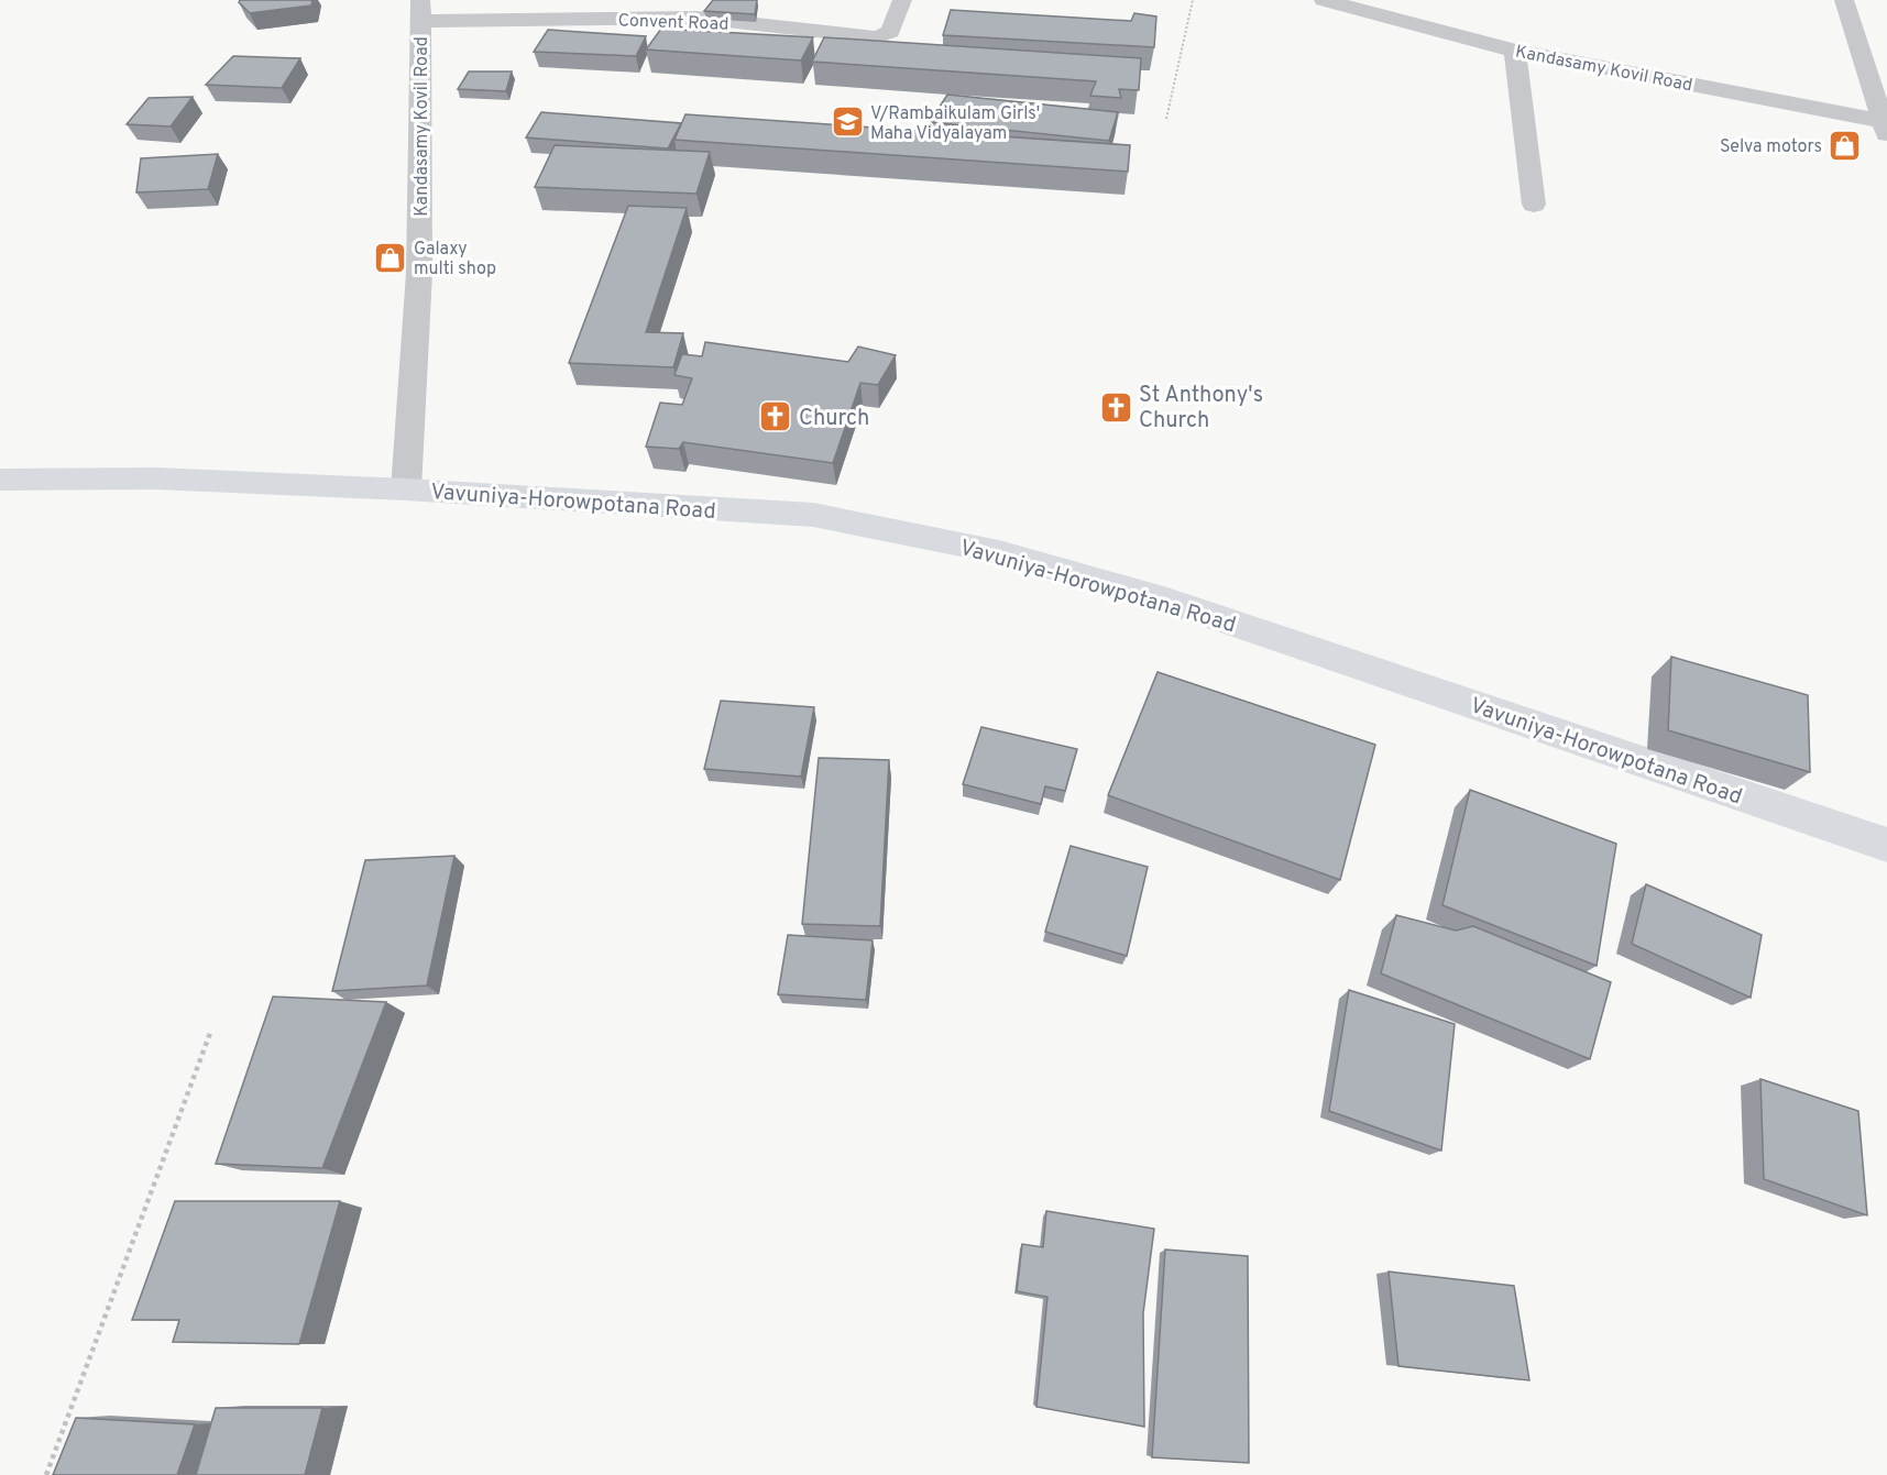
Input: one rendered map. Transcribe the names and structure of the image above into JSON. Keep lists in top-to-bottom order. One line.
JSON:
{"streets":{"highway":["Vavuniya-Horowpotana Road"],"street":["Convent Road","Kandasamy Kovil Road"]},"crossings":[["Convent Road","Kandasamy Kovil Road"],["Kandasamy Kovil Road","Vavuniya-Horowpotana Road"]],"places":{"school or university":["V/Rambaikulam Girls' Maha Vidyalayam"],"shop":["Selva motors","Galaxy multi shop"],"church":["St Anthony's Church","Church"]}}
